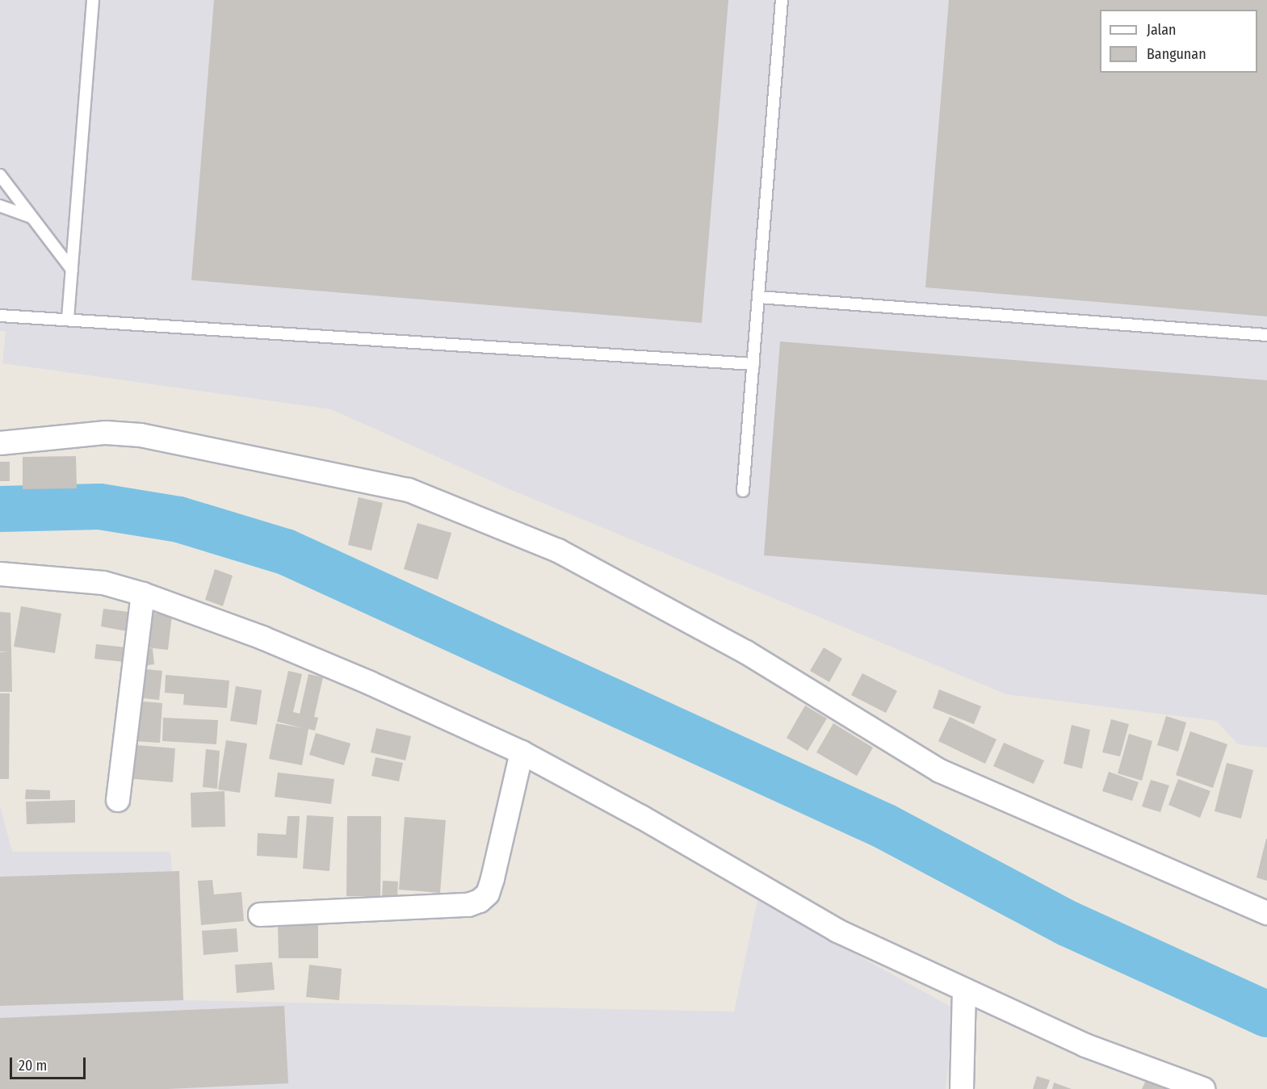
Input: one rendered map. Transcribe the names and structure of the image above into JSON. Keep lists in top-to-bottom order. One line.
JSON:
{"legend":["Jalan","Bangunan"],"scale_bar":"20 m"}
